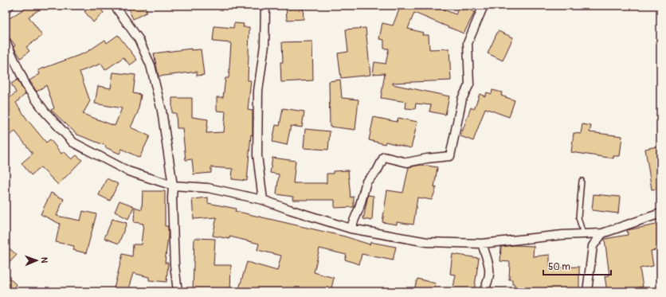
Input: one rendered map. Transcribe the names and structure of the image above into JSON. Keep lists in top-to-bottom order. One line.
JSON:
{"scale_bar":"50 m","north":"right"}
